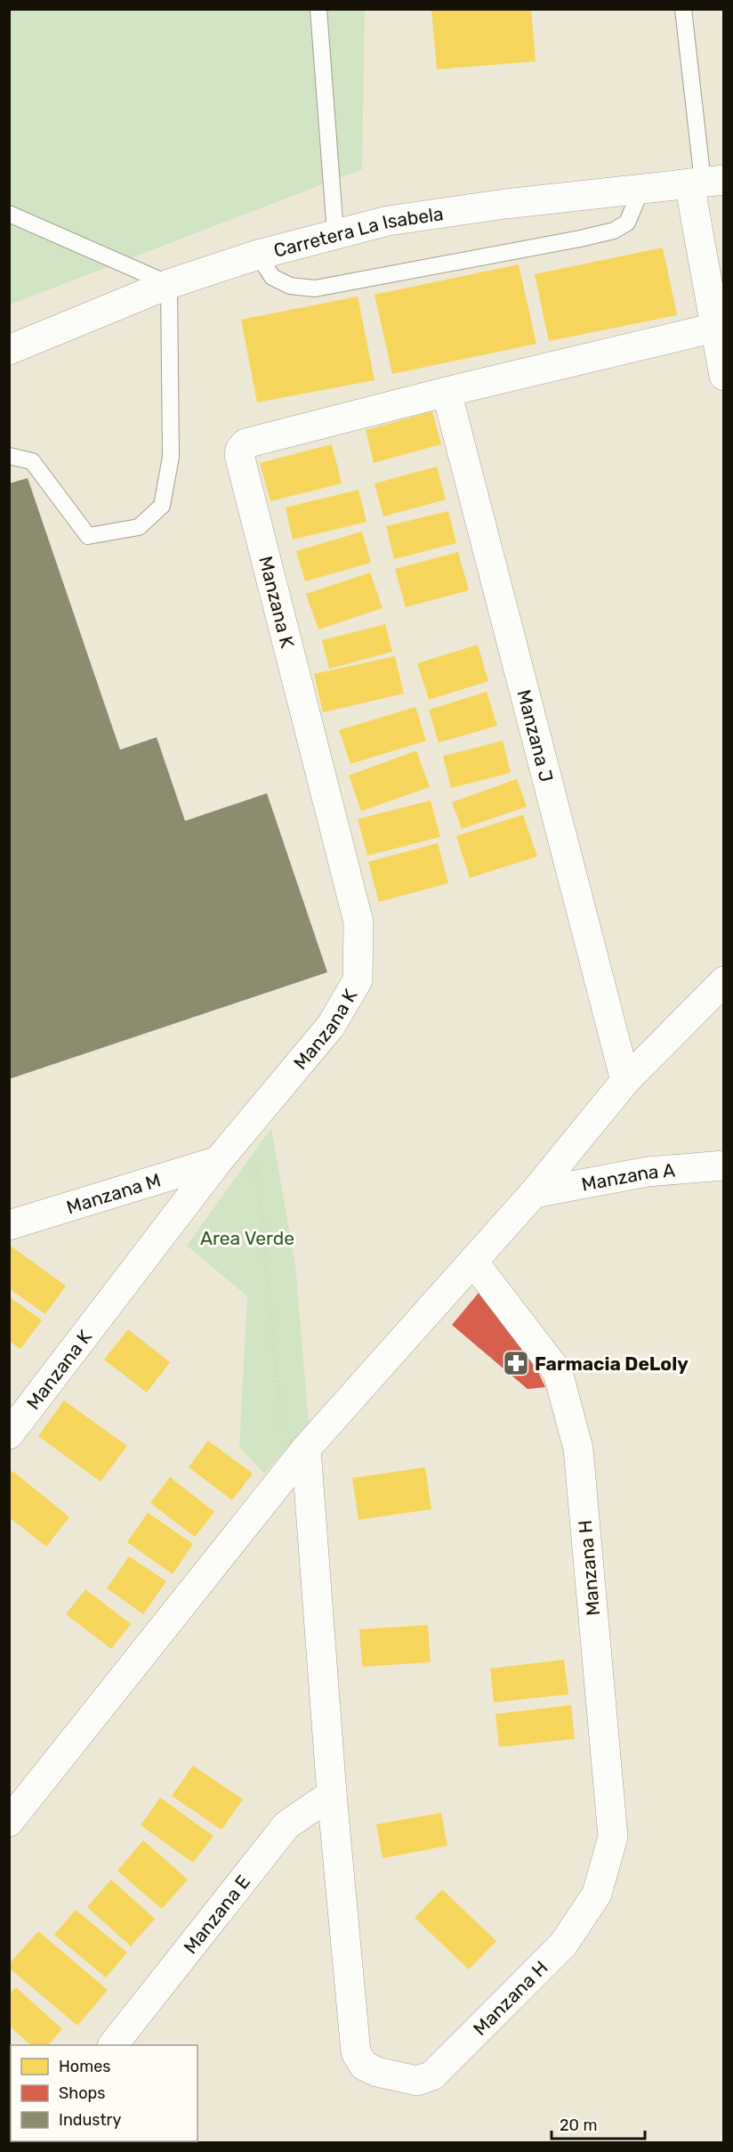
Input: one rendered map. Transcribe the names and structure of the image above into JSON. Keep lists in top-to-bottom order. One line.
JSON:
{"streets":{"street":["Carretera La Isabela","Manzana K","Manzana J","Manzana A","Manzana M","Manzana H","Manzana E"]},"crossings":[["Manzana K","Manzana J"],["Manzana K","Manzana M"],["Manzana H","Manzana E"]],"parks":["Area Verde"],"places":{"pharmacy":["Farmacia DeLoly"]},"legend":["Homes","Shops","Industry"],"scale_bar":"20 m"}
